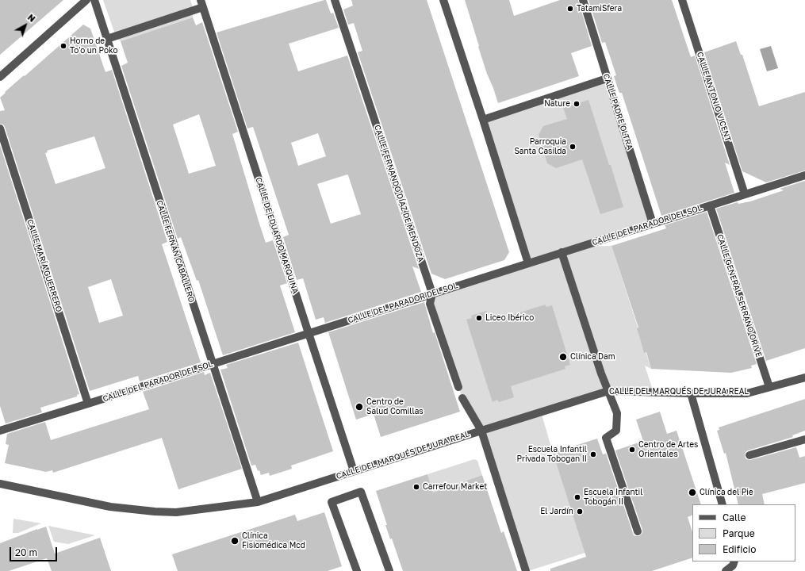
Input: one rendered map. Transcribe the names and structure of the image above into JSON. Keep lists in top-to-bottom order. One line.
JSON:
{"streets":{"street":["CALLE ANTONIO VICENT","CALLE PADRE OLTRA","CALLE FERNANDO DÍAZ DE MENDOZA","CALLE DEL PARADOR DEL SOL","CALLE DE EDUARDO MARQUINA","CALLE FERNÁN CABALLERO","CALLE MARÍA GUERRERO","CALLE GENERAL SERRANO ORIVE","CALLE DEL MARQUÉS DE JURA REAL"]},"crossings":[["CALLE ANTONIO VICENT","CALLE DEL PARADOR DEL SOL"],["CALLE PADRE OLTRA","CALLE DEL PARADOR DEL SOL"],["CALLE FERNANDO DÍAZ DE MENDOZA","CALLE DEL PARADOR DEL SOL"],["CALLE DEL PARADOR DEL SOL","CALLE DE EDUARDO MARQUINA"],["CALLE DEL PARADOR DEL SOL","CALLE FERNÁN CABALLERO"],["CALLE DEL PARADOR DEL SOL","CALLE MARÍA GUERRERO"],["CALLE DEL PARADOR DEL SOL","CALLE GENERAL SERRANO ORIVE"],["CALLE DE EDUARDO MARQUINA","CALLE DEL MARQUÉS DE JURA REAL"],["CALLE FERNÁN CABALLERO","CALLE DEL MARQUÉS DE JURA REAL"],["CALLE GENERAL SERRANO ORIVE","CALLE DEL MARQUÉS DE JURA REAL"]],"places":["TatamiSfera","Horno de To'o un Poko","Nature","Parroquia Santa Casilda","Liceo Ibérico","Clínica Dam","Centro de Salud Comillas","Centro de Artes Orientales","Escuela Infantil Privada Tobogan II","Carrefour Market","Clínica del Pie","Escuela Infantil Tobogán II","El Jardín","Clínica Fisiomédica Mcd"],"legend":["Calle","Parque","Edificio"],"scale_bar":"20 m","north":"top right"}
